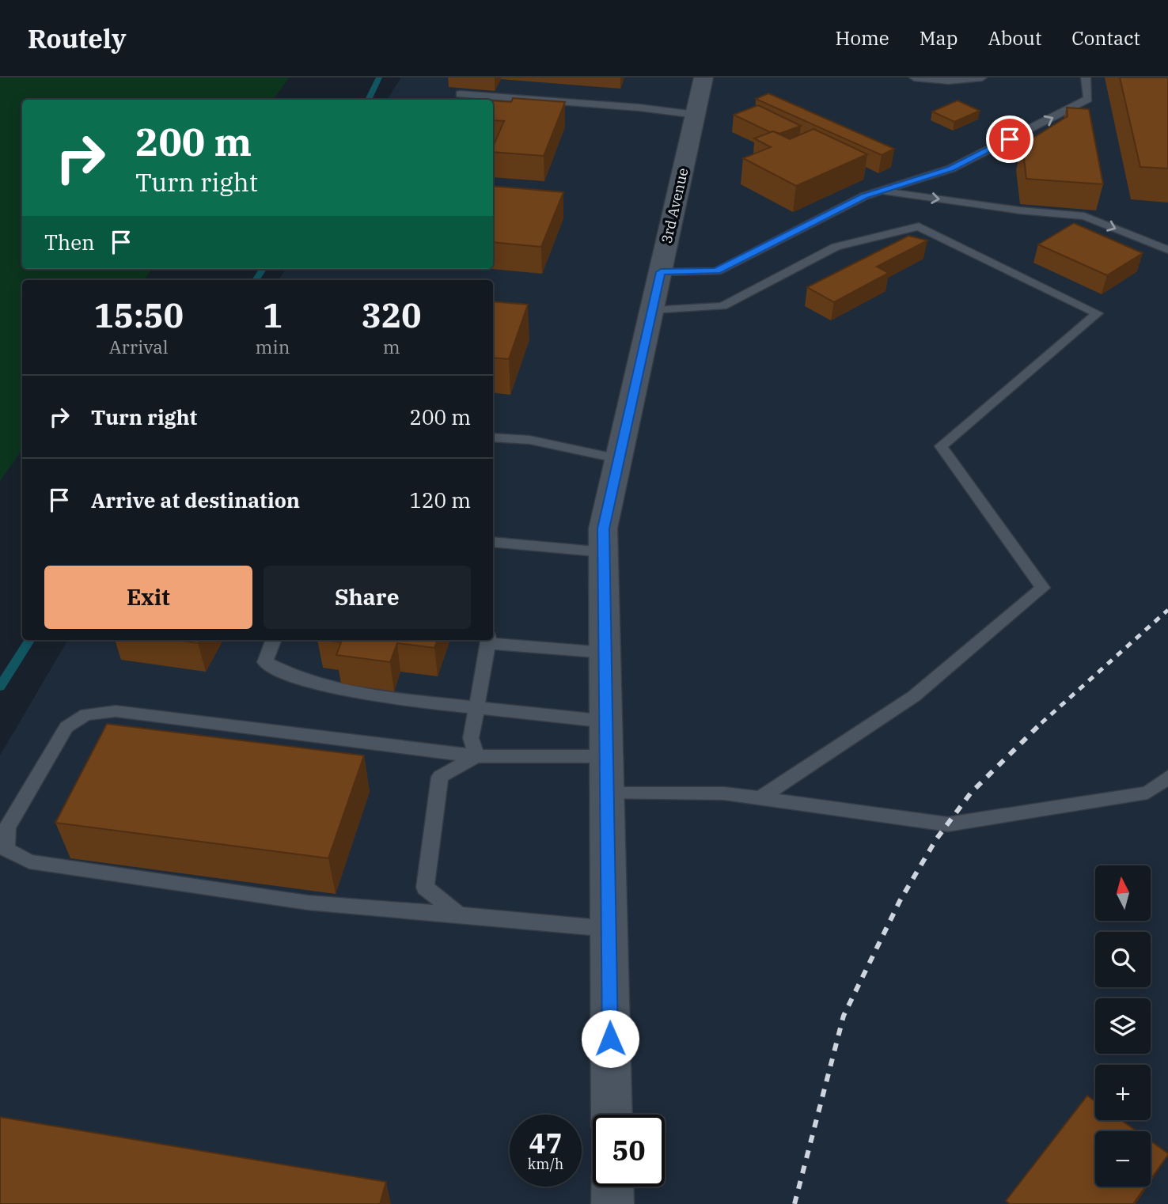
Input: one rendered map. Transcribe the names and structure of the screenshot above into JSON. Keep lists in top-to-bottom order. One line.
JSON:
{"streets":{"main road":["3rd Avenue"]},"north":"top","page":{"header":"Routely","nav":["Home","Map","About","Contact"],"turn":["200 m","Turn right"],"then":"Then","eta":["15:50","Arrival","1","min","320","m"],"list":[{"name":"Turn right","value":"200 m"},{"name":"Arrive at destination","value":"120 m"}],"buttons":["Exit","Share"],"map_buttons":["+","−"],"speed":"47 km/h","limit":"50"}}
